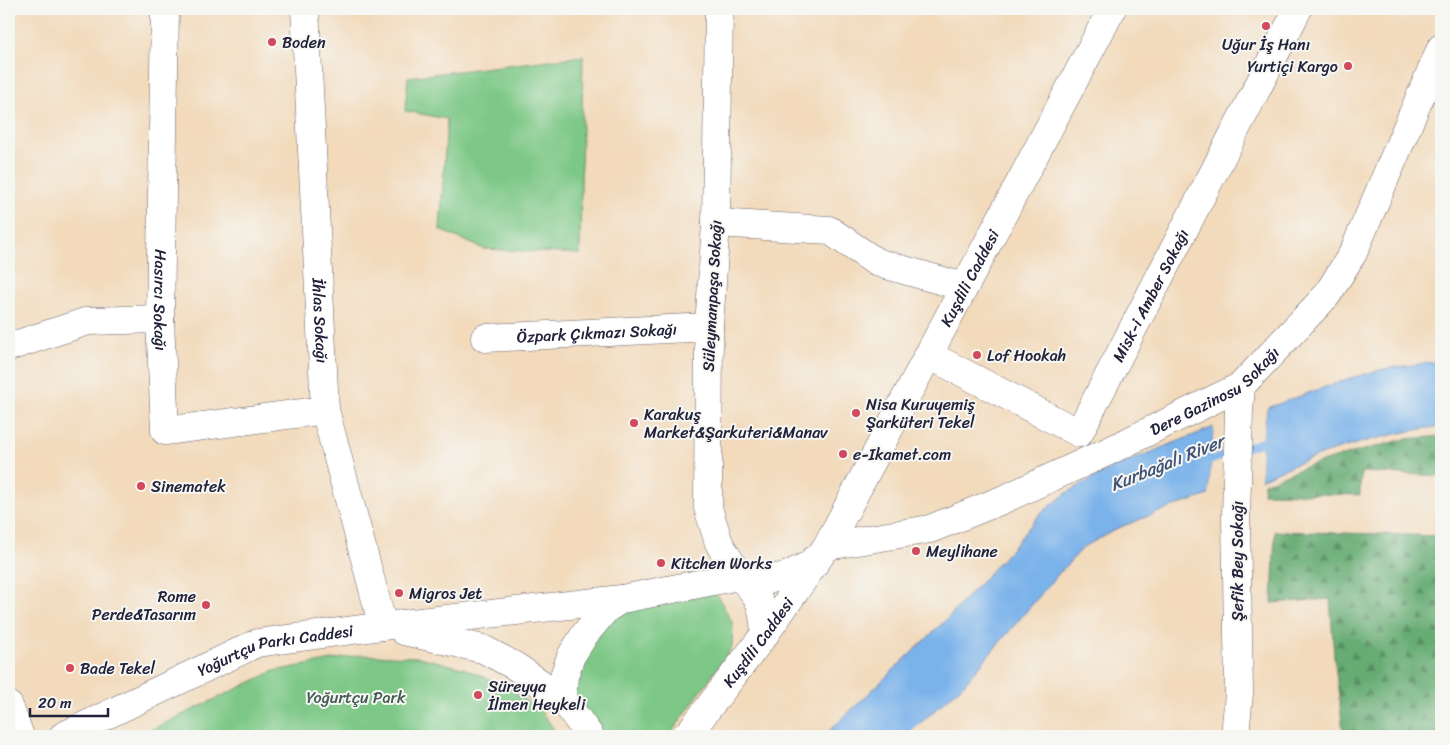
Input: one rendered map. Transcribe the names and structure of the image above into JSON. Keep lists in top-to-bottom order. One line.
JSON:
{"streets":{"street":["Kuşdili Caddesi","Süleymanpaşa Sokağı","Misk-i Amber Sokağı","Hasırcı Sokağı","İhlas Sokağı","Özpark Çıkmazı Sokağı","Dere Gazinosu Sokağı","Şefik Bey Sokağı","Yoğurtçu Parkı Caddesi"]},"crossings":[["Kuşdili Caddesi","Süleymanpaşa Sokağı"],["Kuşdili Caddesi","Dere Gazinosu Sokağı"],["Kuşdili Caddesi","Yoğurtçu Parkı Caddesi"],["Süleymanpaşa Sokağı","Özpark Çıkmazı Sokağı"],["Süleymanpaşa Sokağı","Yoğurtçu Parkı Caddesi"],["Hasırcı Sokağı","İhlas Sokağı"],["İhlas Sokağı","Yoğurtçu Parkı Caddesi"],["Dere Gazinosu Sokağı","Şefik Bey Sokağı"]],"water":["Kurbağalı River"],"parks":["Yoğurtçu Park"],"places":["Uğur İş Hanı","Boden","Yurtiçi Kargo","Lof Hookah","Nisa Kuruyemiş Şarküteri Tekel","Karakuş Market&Şarkuteri&Manav","e-Ikamet.com","Sinematek","Meylihane","Kitchen Works","Migros Jet","Rome Perde&Tasarım","Bade Tekel","Süreyya İlmen Heykeli"],"scale_bar":"20 m"}
